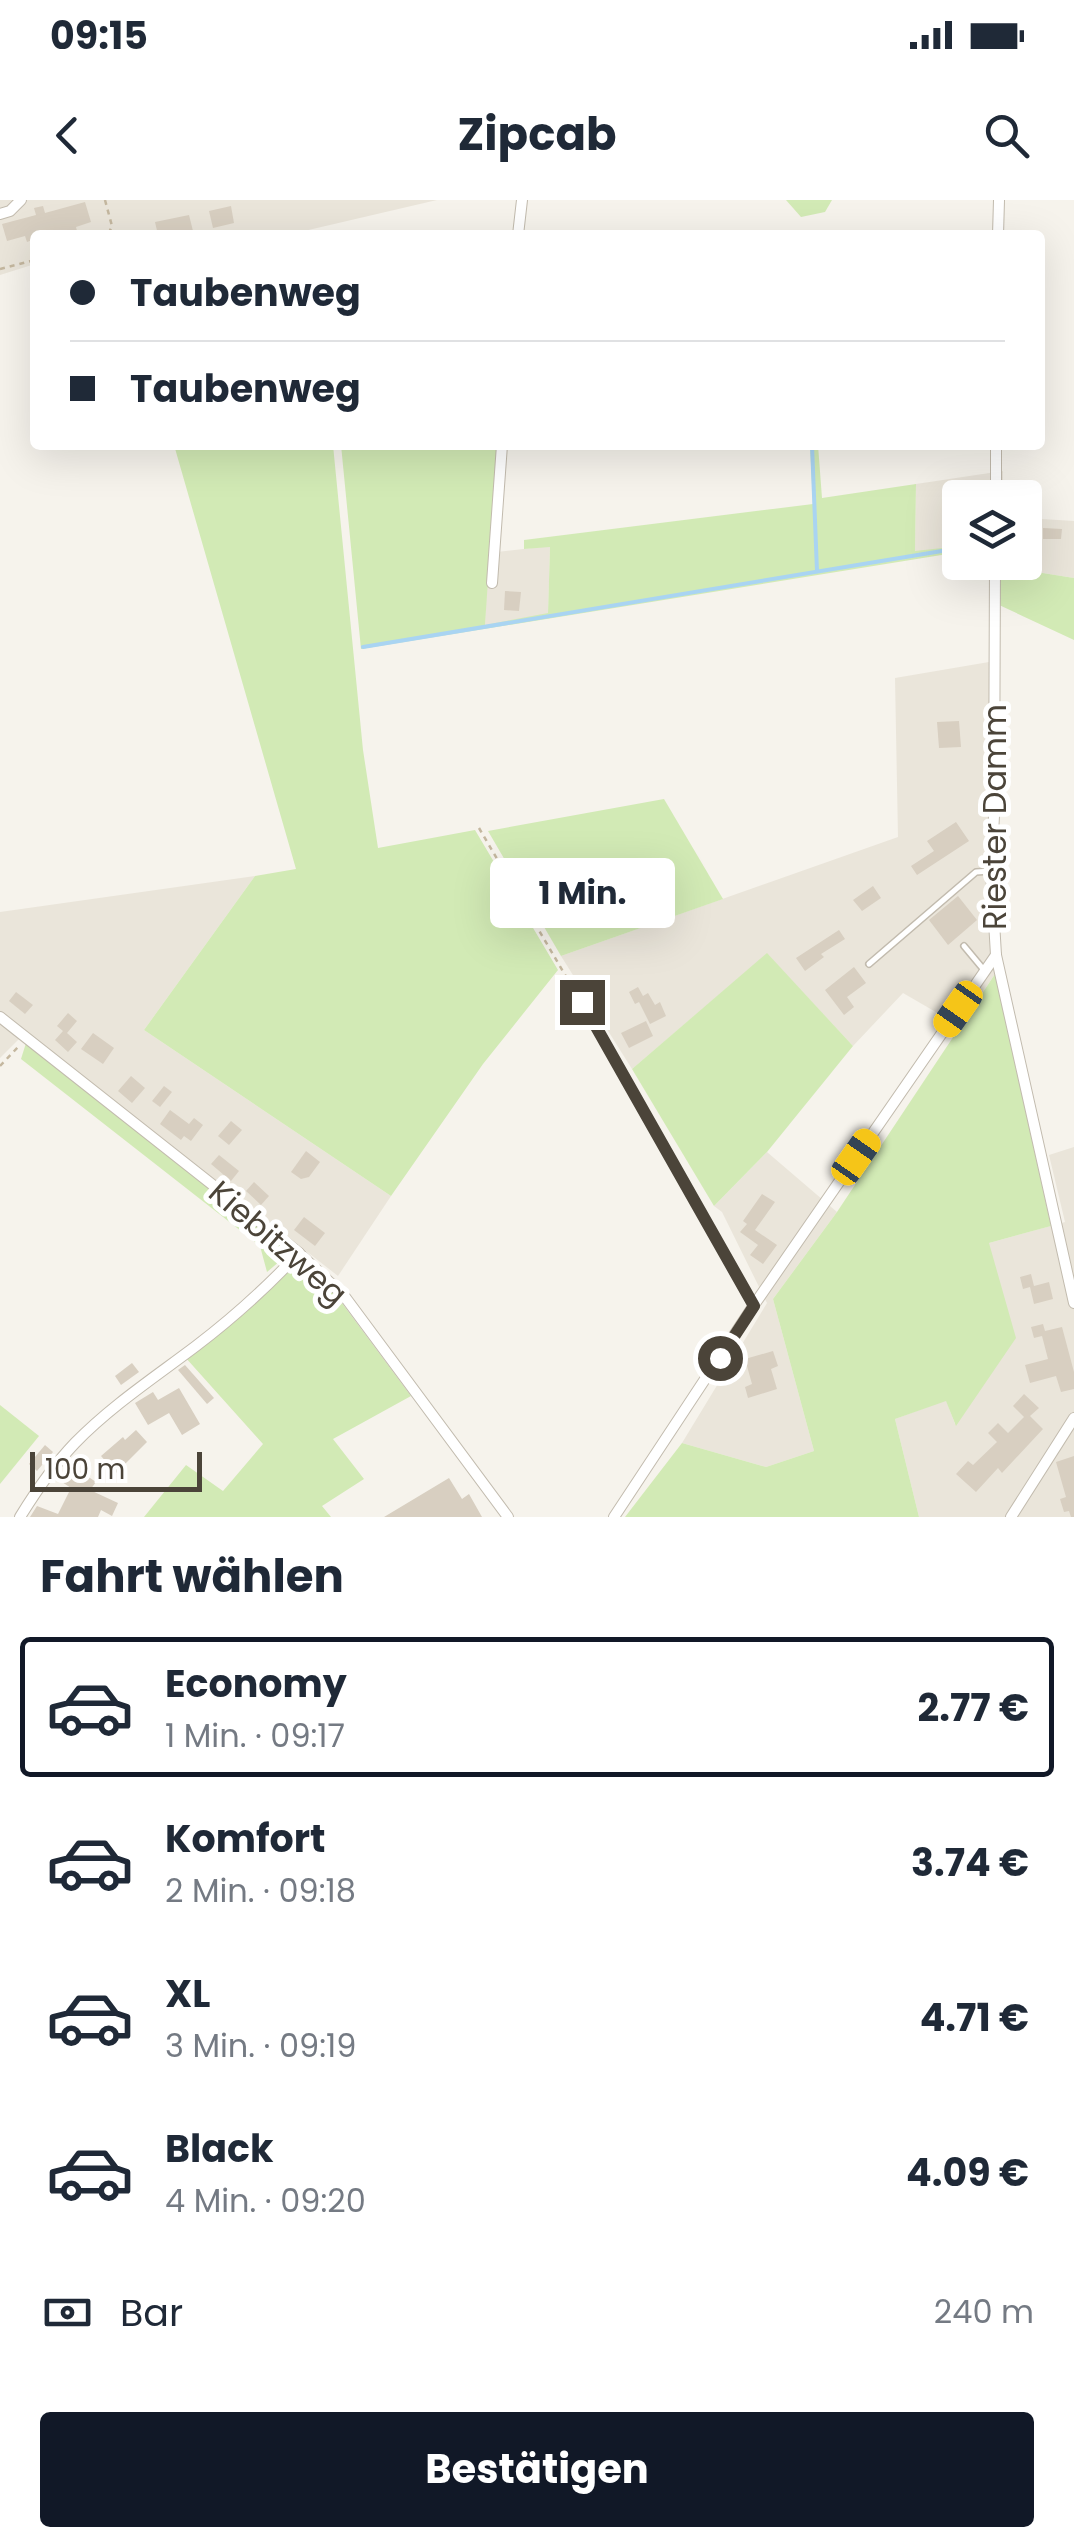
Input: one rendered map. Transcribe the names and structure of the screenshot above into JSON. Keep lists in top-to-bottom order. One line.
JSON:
{"streets":{"street":["Riester Damm","Kiebitzweg"]},"scale_bar":"100 m","page":{"status":"09:15","header":"Zipcab","banner":["Taubenweg","Taubenweg"],"bubble":"1 Min.","scale":"100 m","heading":"Fahrt wählen","list":[{"name":"Economy","note":"1 Min. · 09:17","value":"2.77 €"},{"name":"Komfort","note":"2 Min. · 09:18","value":"3.74 €"},{"name":"XL","note":"3 Min. · 09:19","value":"4.71 €"},{"name":"Black","note":"4 Min. · 09:20","value":"4.09 €"}],"pay":["Bar","240 m"],"buttons":"Bestätigen"}}
